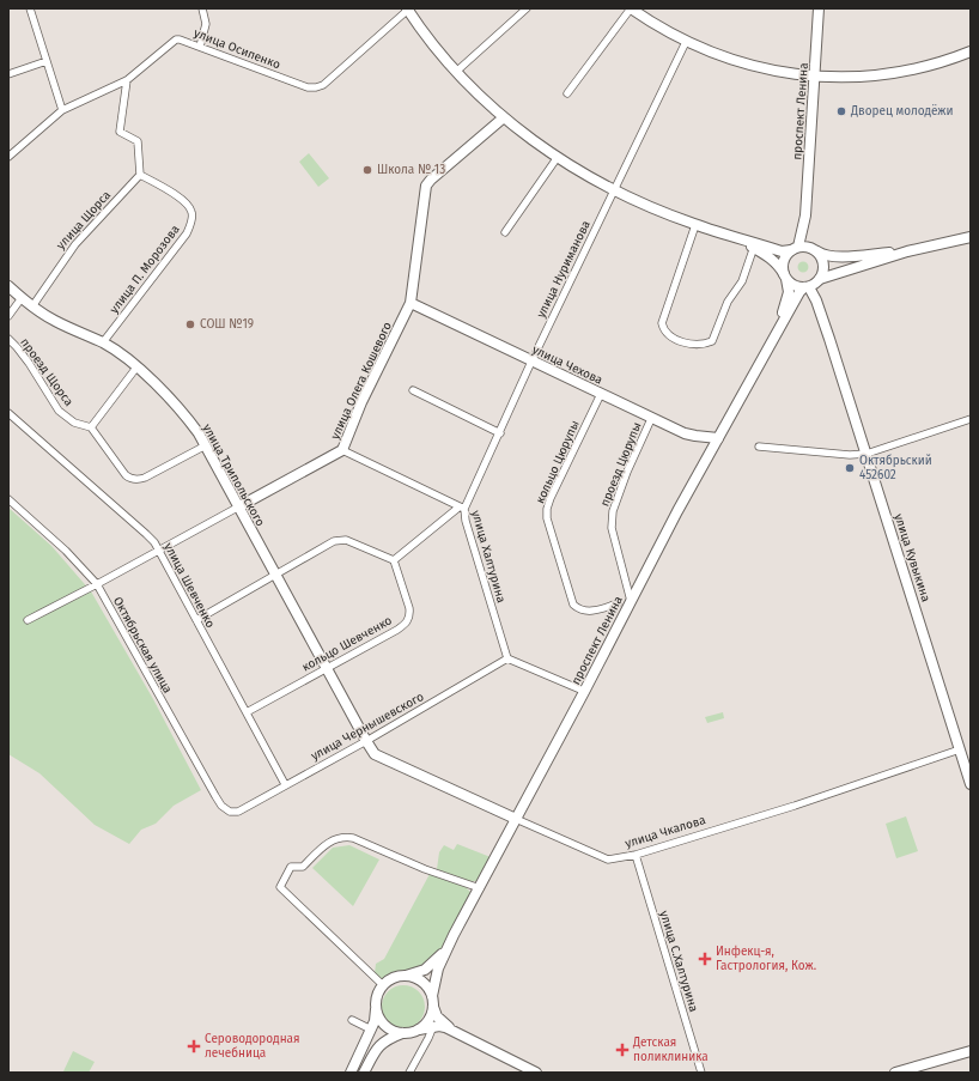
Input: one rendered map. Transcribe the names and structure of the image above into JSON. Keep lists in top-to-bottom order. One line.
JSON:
{"streets":{"street":["улица Осипенко","проспект Ленина","улица Щорса","улица П. Морозова","улица Нуриманова","улица Чехова","проезд Щорса","улица Олега Кошевого","кольцо Цюрупы","проезд Цюрупы","улица Трипольского","улица Халтурина","улица Кувыкина","улица Шевченко","кольцо Шевченко","Октябрьская улица","улица Чернышевского","улица Чкалова","улица С.Халтурина"]},"crossings":[["проспект Ленина","улица Чехова"],["проспект Ленина","проезд Цюрупы"],["проспект Ленина","улица Кувыкина"],["проспект Ленина","улица Чкалова"],["улица Щорса","улица П. Морозова"],["улица Щорса","улица Трипольского"],["улица П. Морозова","улица Трипольского"],["улица Нуриманова","улица Чехова"],["улица Нуриманова","улица Халтурина"],["улица Чехова","улица Олега Кошевого"],["улица Чехова","кольцо Цюрупы"],["улица Чехова","проезд Цюрупы"],["улица Олега Кошевого","улица Трипольского"],["улица Олега Кошевого","улица Халтурина"],["улица Олега Кошевого","улица Шевченко"],["улица Олега Кошевого","Октябрьская улица"],["улица Трипольского","кольцо Шевченко"],["улица Трипольского","улица Чернышевского"],["улица Трипольского","улица Чкалова"],["улица Халтурина","улица Чернышевского"],["улица Кувыкина","улица Чкалова"],["улица Шевченко","кольцо Шевченко"],["улица Шевченко","улица Чернышевского"],["Октябрьская улица","улица Чернышевского"],["улица Чернышевского","улица Чкалова"],["улица Чкалова","улица С.Халтурина"]],"places":{"other":["Дворец молодёжи","Школа № 13","СОШ №19","Октябрьский 452602"],"health":["Инфекц-я, Гастрология, Кож.","Сероводородная лечебница","Детская поликлиника"]}}
